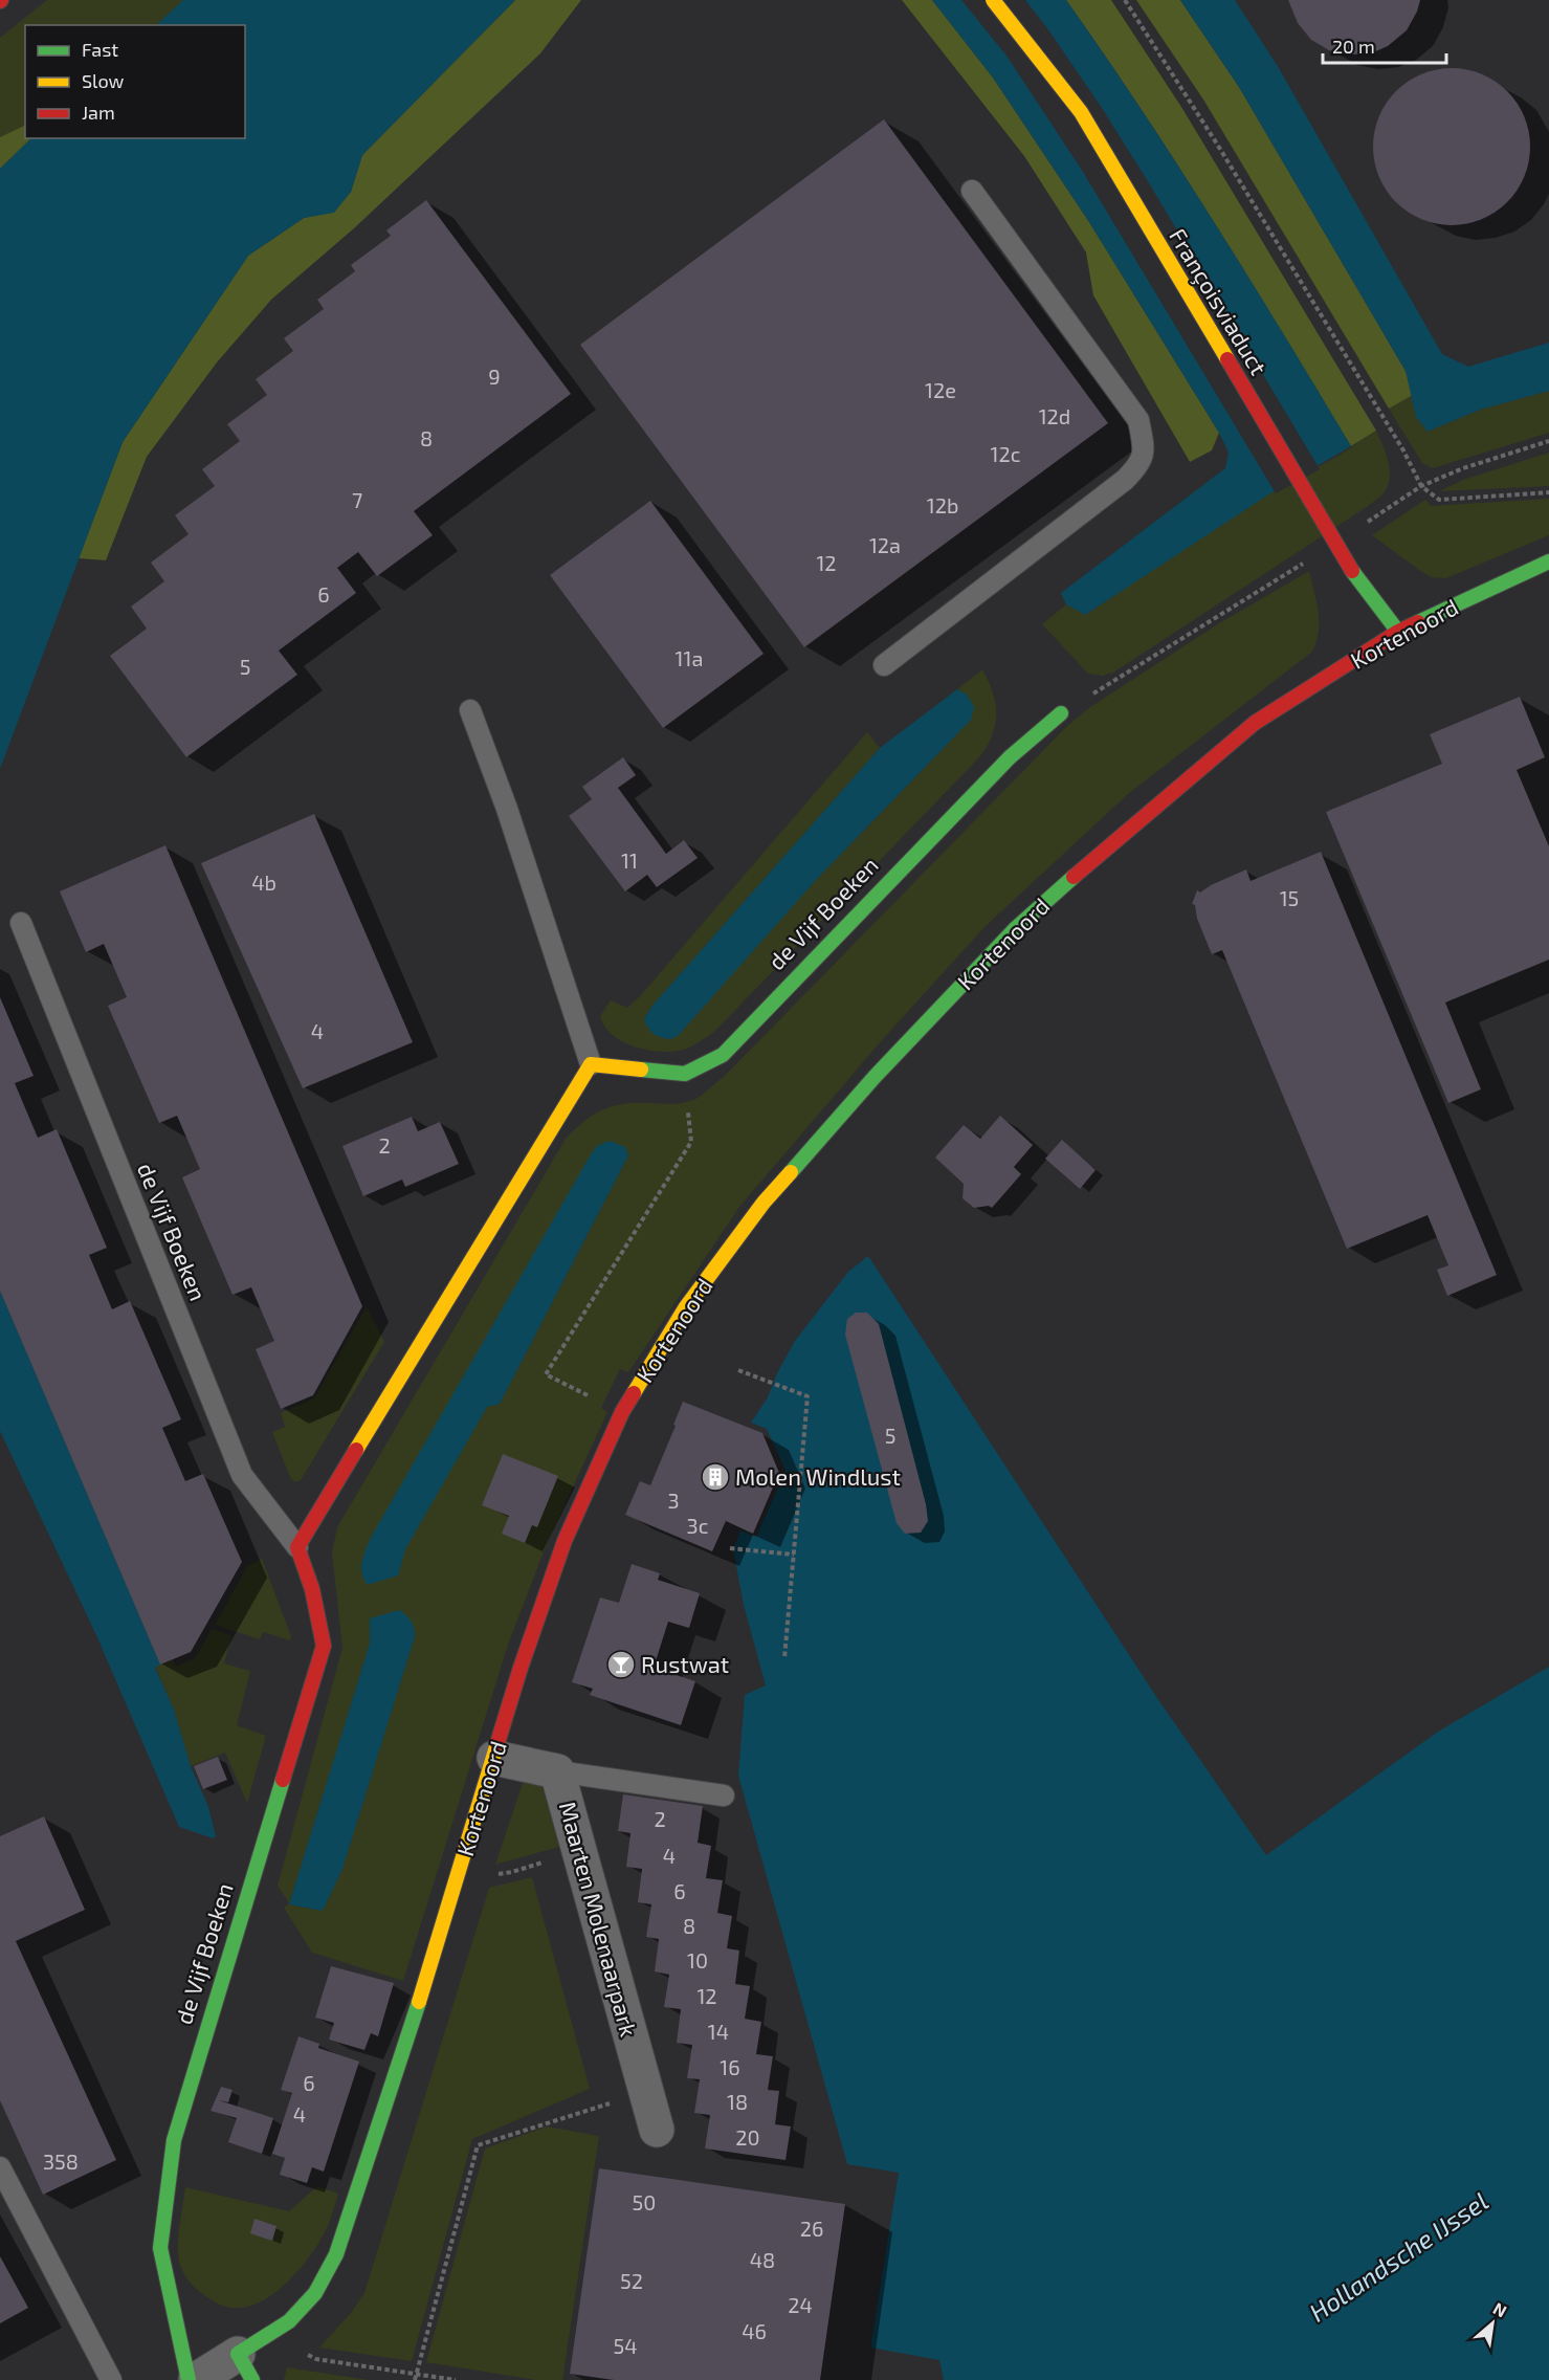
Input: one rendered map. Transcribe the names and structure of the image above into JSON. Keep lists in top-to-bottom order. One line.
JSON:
{"streets":{"street":["Françoisviaduct","Kortenoord","de Vijf Boeken","Maarten Molenaarpark"]},"crossings":[["Françoisviaduct","Kortenoord"],["Kortenoord","Maarten Molenaarpark"]],"water":["Hollandsche IJssel"],"places":{"building":["Molen Windlust"],"bar":["Rustwat"]},"house_numbers":["9","12e","12d","8","12c","7","12b","12a","12","6","11a","5","11","4b","15","4","2","5","3","3c","2","4","6","8","10","12","14","16","6","18","4","20","358","50","26","48","52","24","46","54"],"legend":["Fast","Slow","Jam"],"scale_bar":"20 m","north":"top right"}
